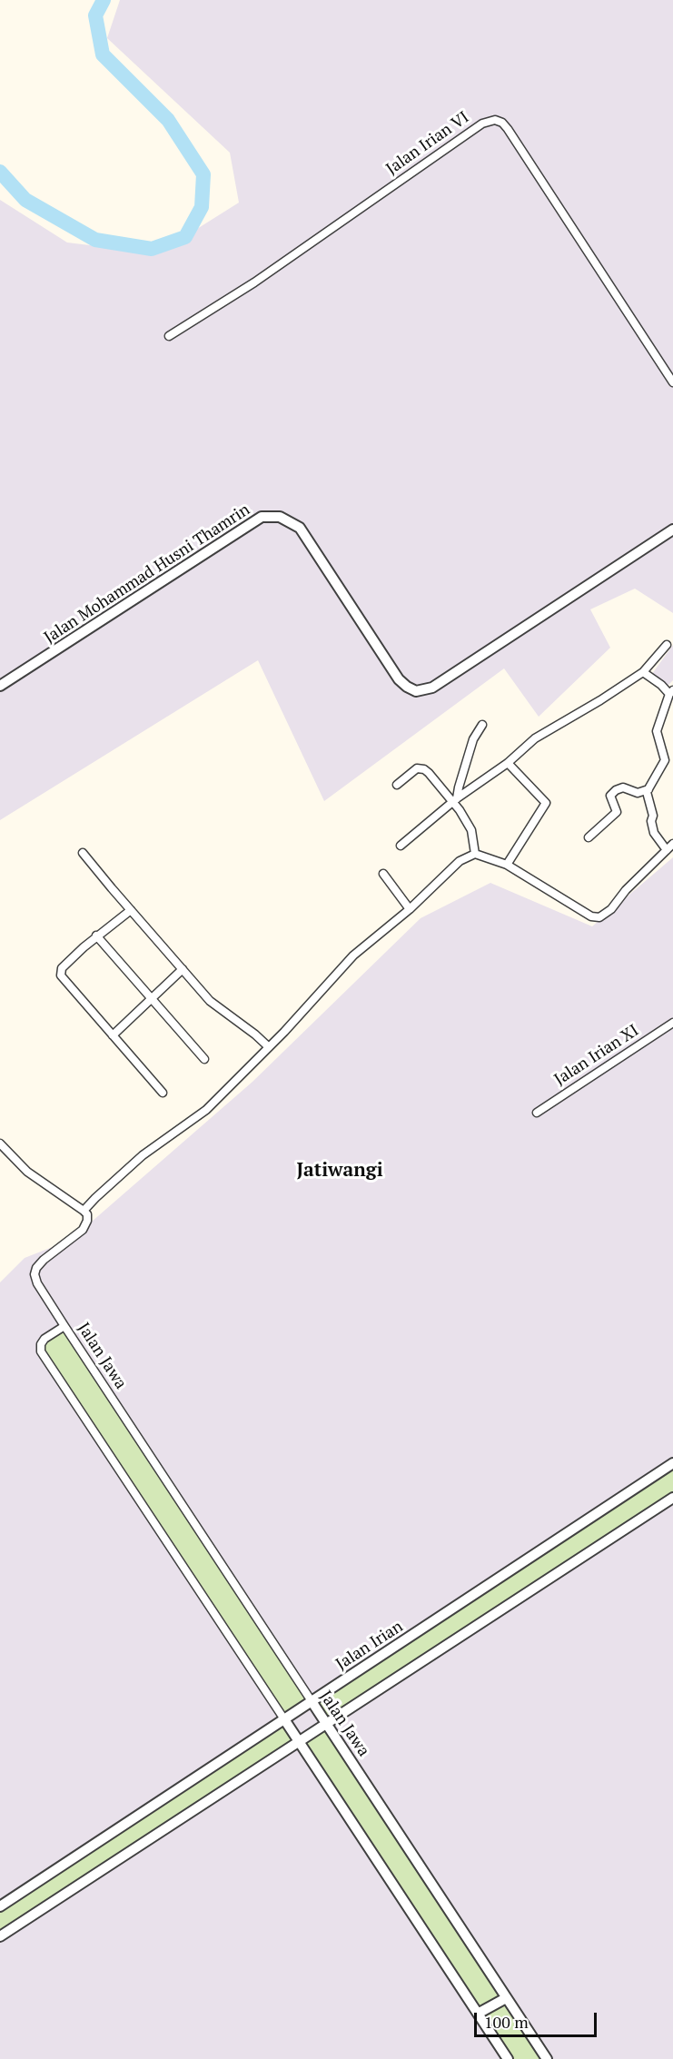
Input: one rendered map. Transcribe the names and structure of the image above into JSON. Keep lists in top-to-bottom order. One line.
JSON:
{"streets":{"street":["Jalan Irian VI","Jalan Mohammad Husni Thamrin","Jalan Irian XI","Jalan Jawa","Jalan Irian"]},"crossings":[["Jalan Jawa","Jalan Irian"]],"districts":["Jatiwangi"],"scale_bar":"100 m"}
